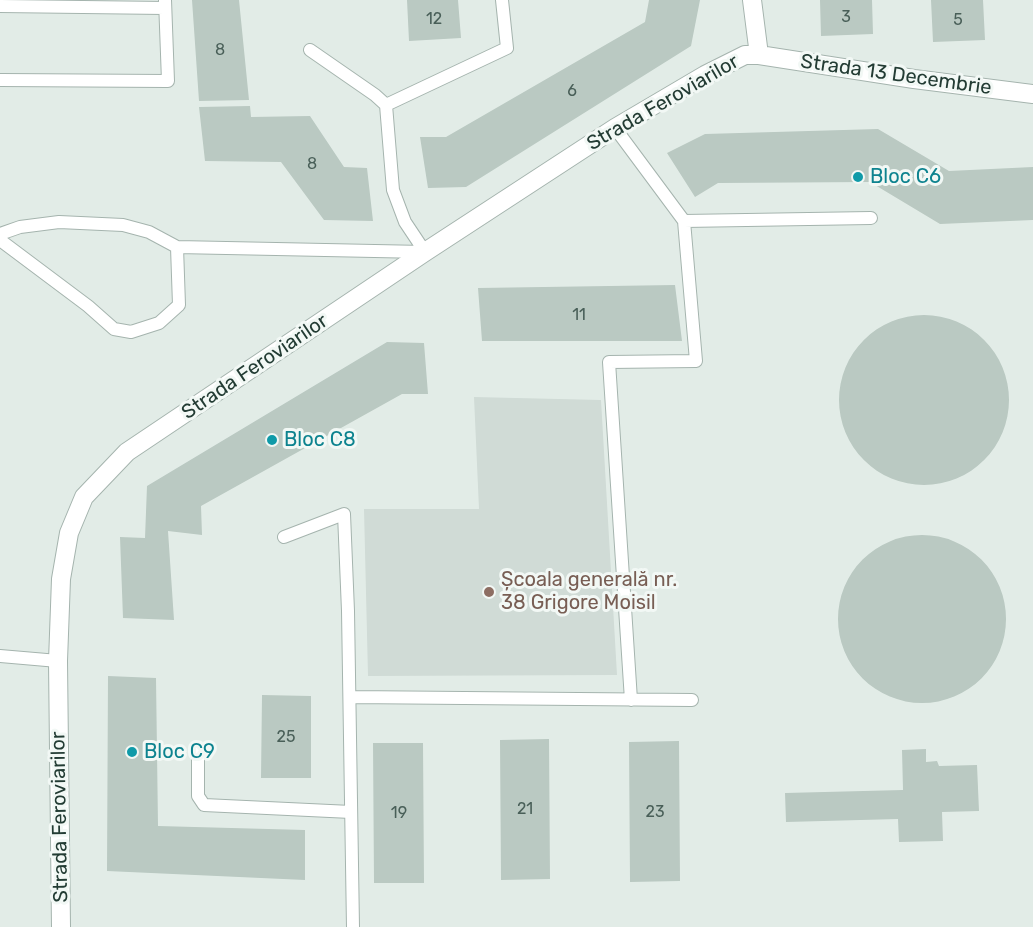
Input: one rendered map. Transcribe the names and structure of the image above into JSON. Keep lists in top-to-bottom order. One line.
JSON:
{"streets":{"street":["Strada 13 Decembrie","Strada Feroviarilor"]},"crossings":[["Strada 13 Decembrie","Strada Feroviarilor"]],"places":["Bloc C6","Bloc C8","Școala generală nr. 38 Grigore Moisil","Bloc C9"],"house_numbers":["3","12","5","8","6","8","11","25","21","23","19"]}
